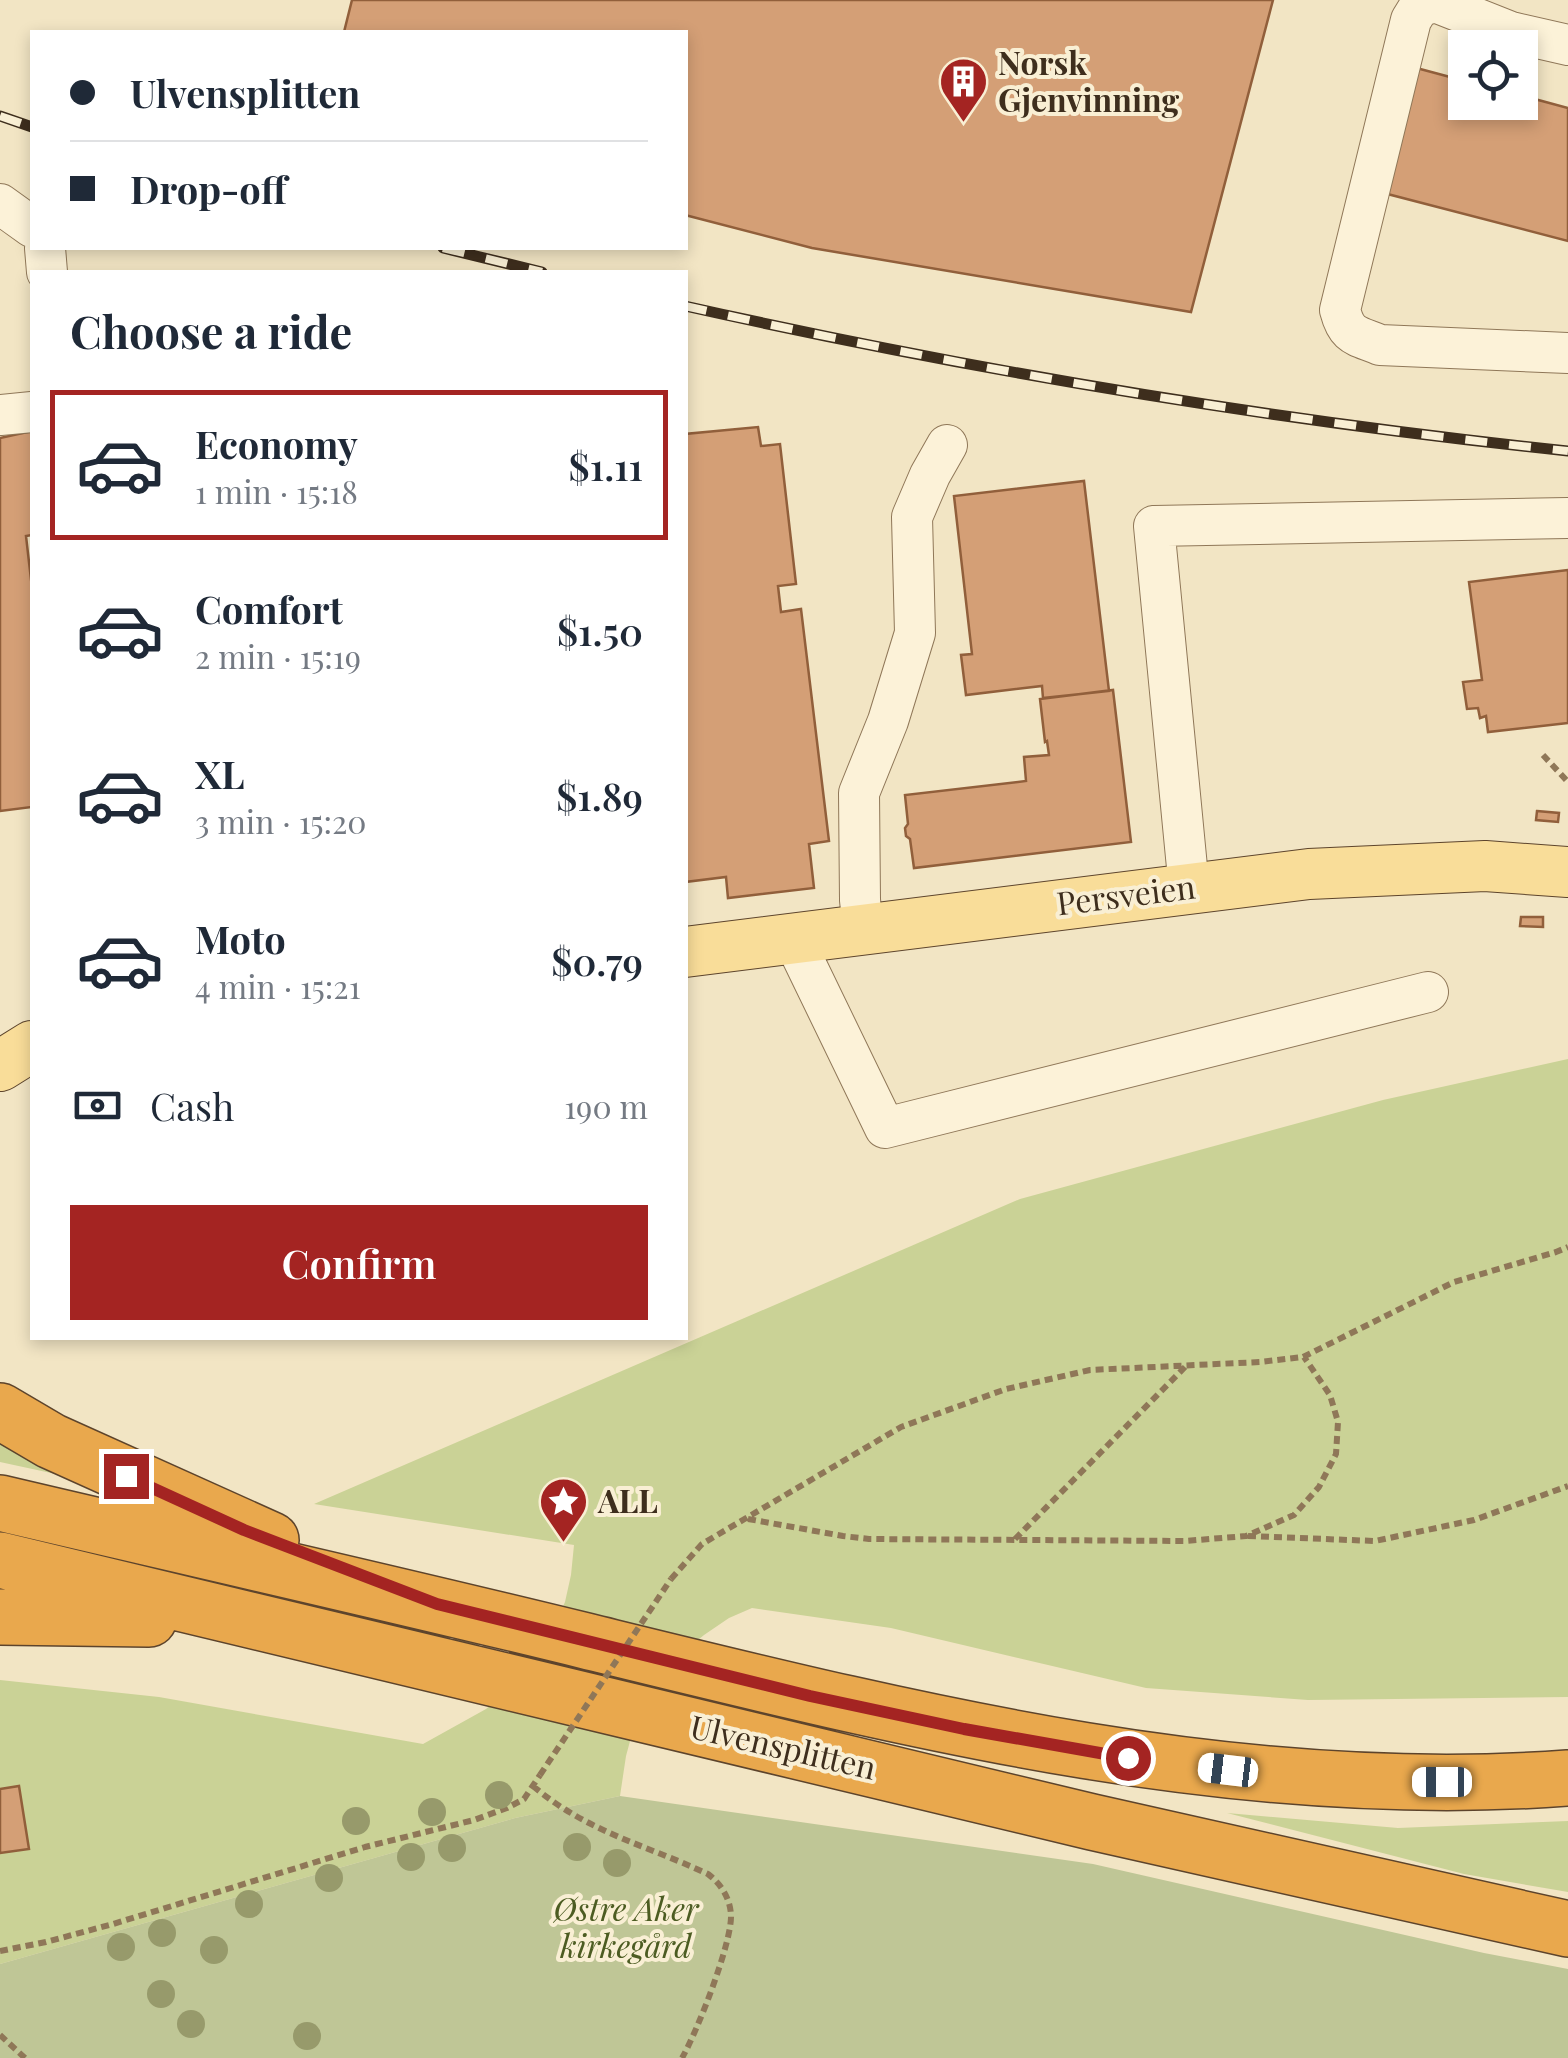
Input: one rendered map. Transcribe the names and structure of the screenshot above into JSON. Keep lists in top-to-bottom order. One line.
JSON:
{"streets":{"highway":["Ulvensplitten"],"main road":["Persveien"]},"parks":["Østre Aker kirkegård"],"places":{"building":["Norsk Gjenvinning"],"place":["ALL"]},"page":{"banner":["Ulvensplitten","Drop-off"],"heading":"Choose a ride","list":[{"name":"Economy","note":"1 min · 15:18","value":"$1.11"},{"name":"Comfort","note":"2 min · 15:19","value":"$1.50"},{"name":"XL","note":"3 min · 15:20","value":"$1.89"},{"name":"Moto","note":"4 min · 15:21","value":"$0.79"}],"pay":["Cash","190 m"],"buttons":"Confirm"}}
